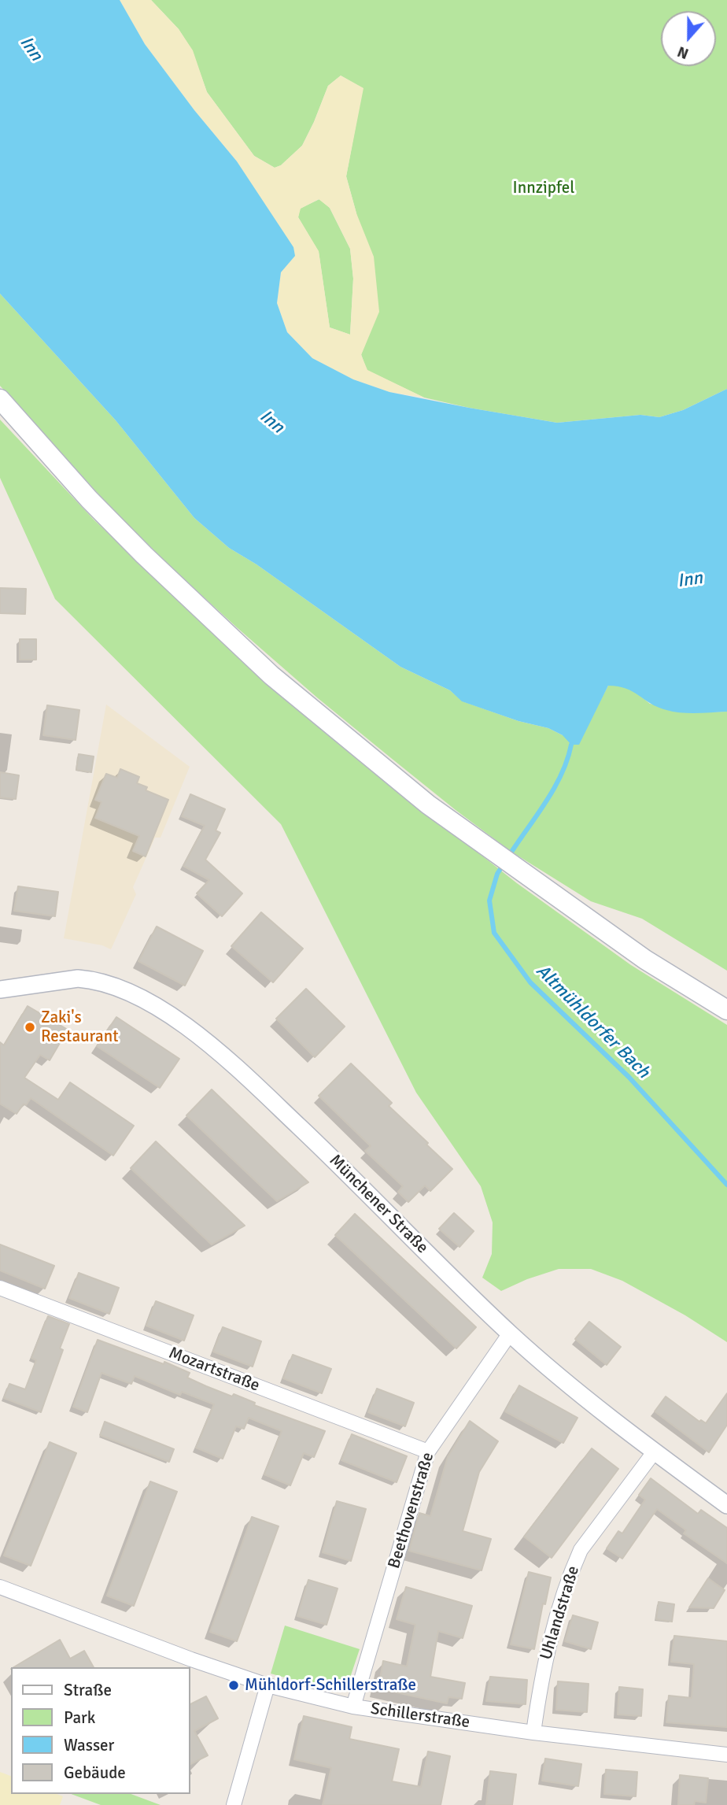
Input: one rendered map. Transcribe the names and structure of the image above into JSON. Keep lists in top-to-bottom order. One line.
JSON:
{"streets":{"street":["Münchener Straße","Mozartstraße","Beethovenstraße","Uhlandstraße","Schillerstraße"]},"crossings":[["Münchener Straße","Beethovenstraße"],["Münchener Straße","Uhlandstraße"],["Mozartstraße","Beethovenstraße"],["Beethovenstraße","Schillerstraße"],["Uhlandstraße","Schillerstraße"]],"water":["Inn","Altmühldorfer Bach"],"parks":["Innzipfel"],"places":["Zaki's Restaurant","Mühldorf-Schillerstraße"],"legend":["Straße","Park","Wasser","Gebäude"],"north":"bottom"}
